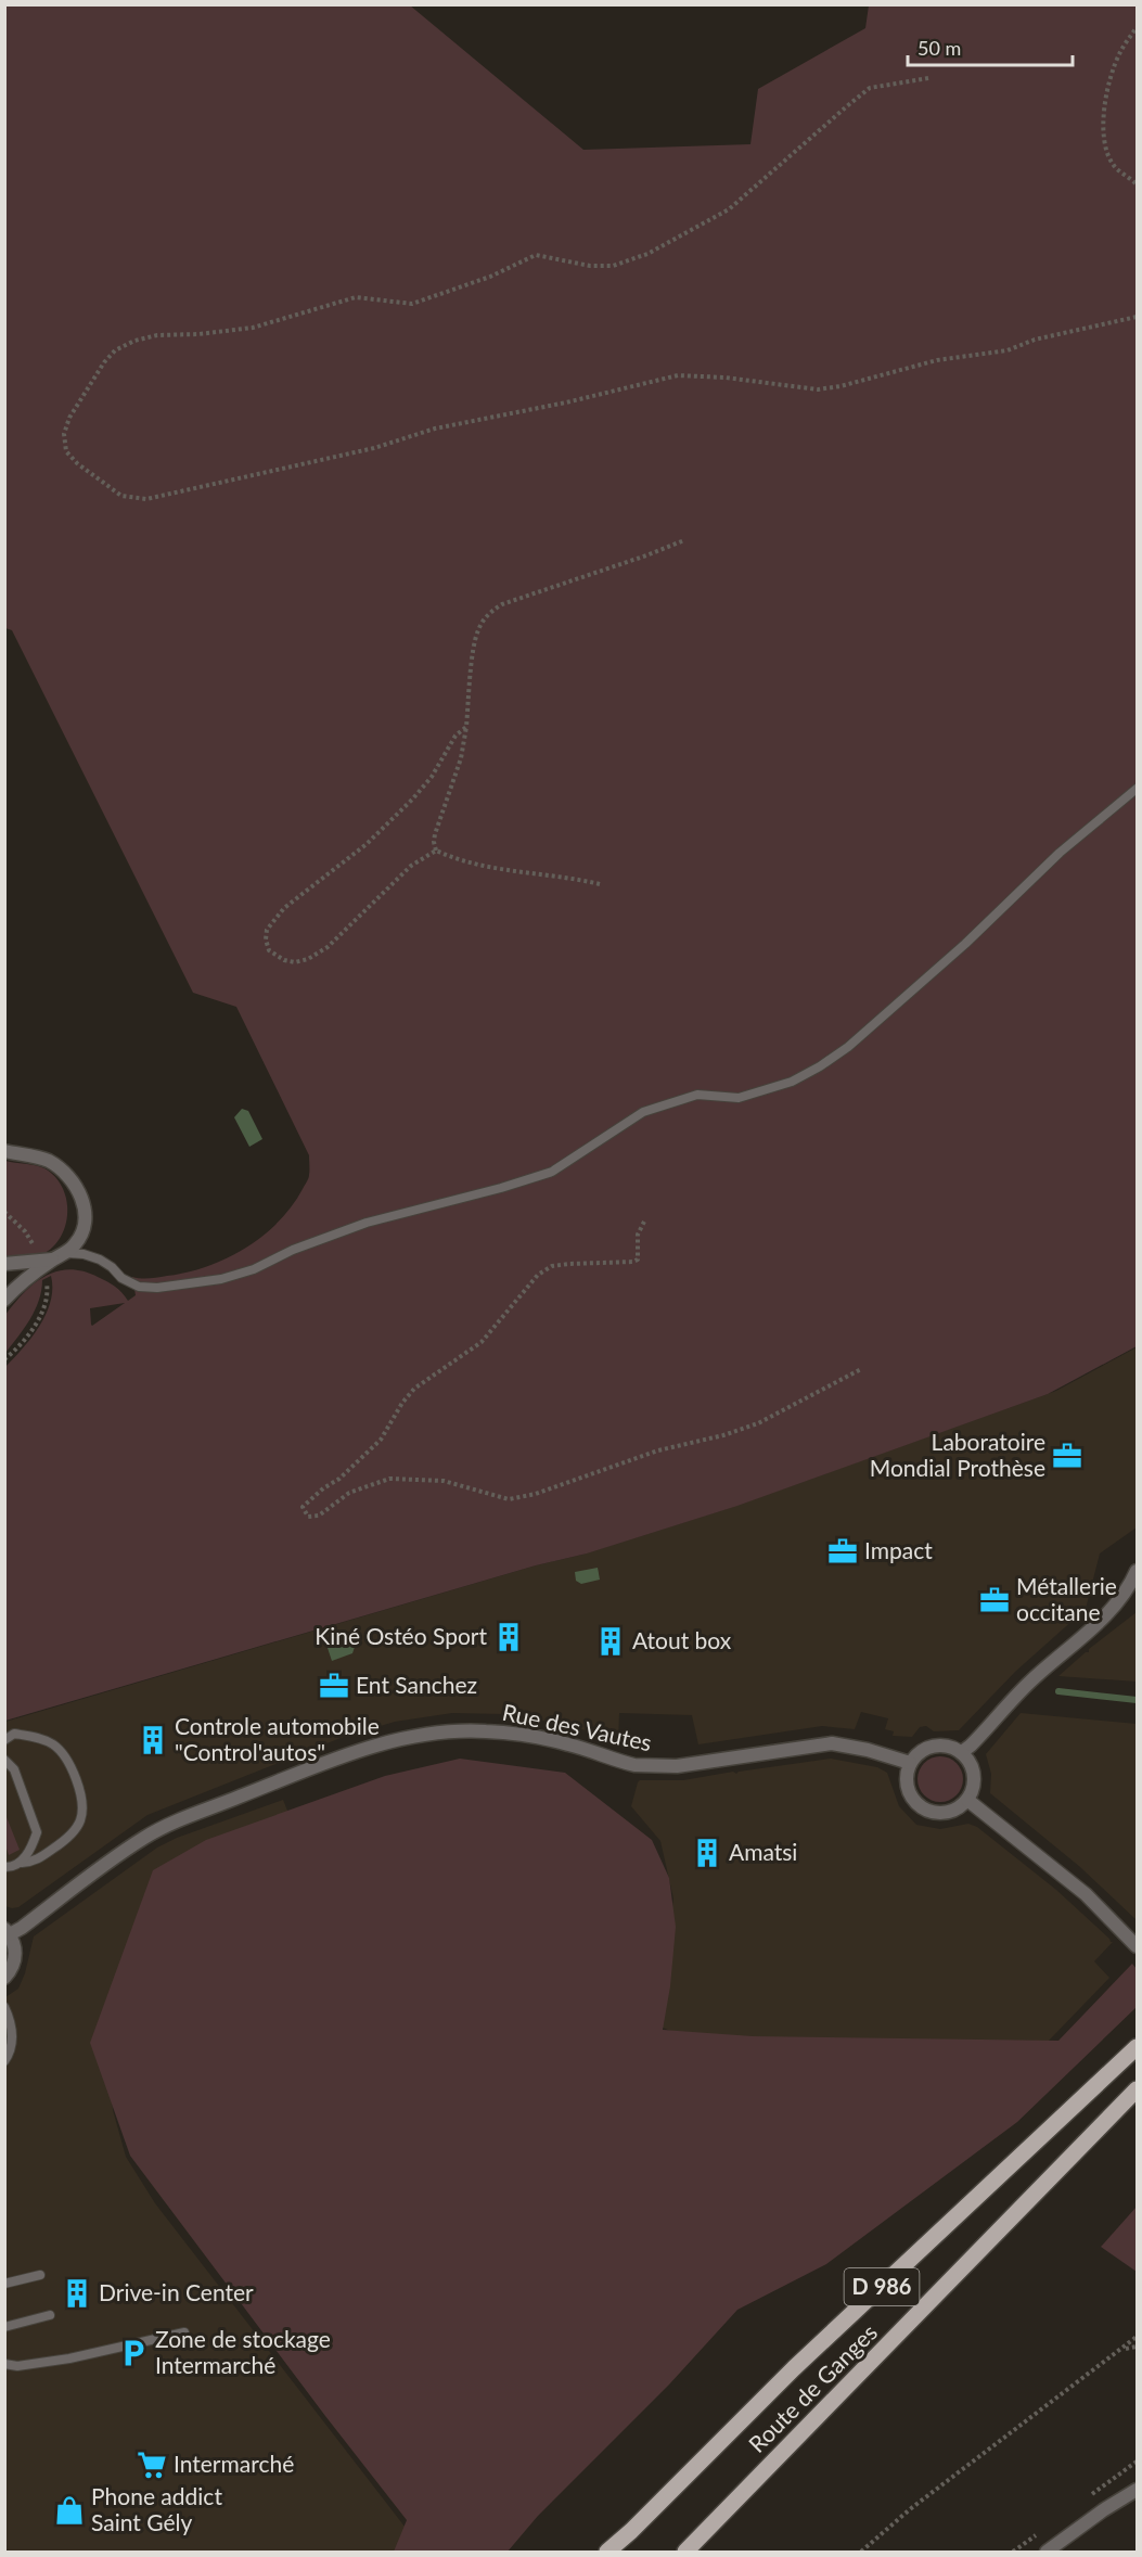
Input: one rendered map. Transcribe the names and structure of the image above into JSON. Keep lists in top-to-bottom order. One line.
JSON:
{"streets":{"main road":["D 986","Route de Ganges"],"street":["Rue des Vautes"]},"places":{"office":["Laboratoire Mondial Prothèse","Impact","Métallerie occitane","Ent Sanchez"],"building":["Kiné Ostéo Sport","Atout box","Controle automobile \"Control'autos\"","Amatsi","Drive-in Center"],"parking":["Zone de stockage Intermarché"],"supermarket":["Intermarché"],"shop":["Phone addict Saint Gély"]},"scale_bar":"50 m"}
